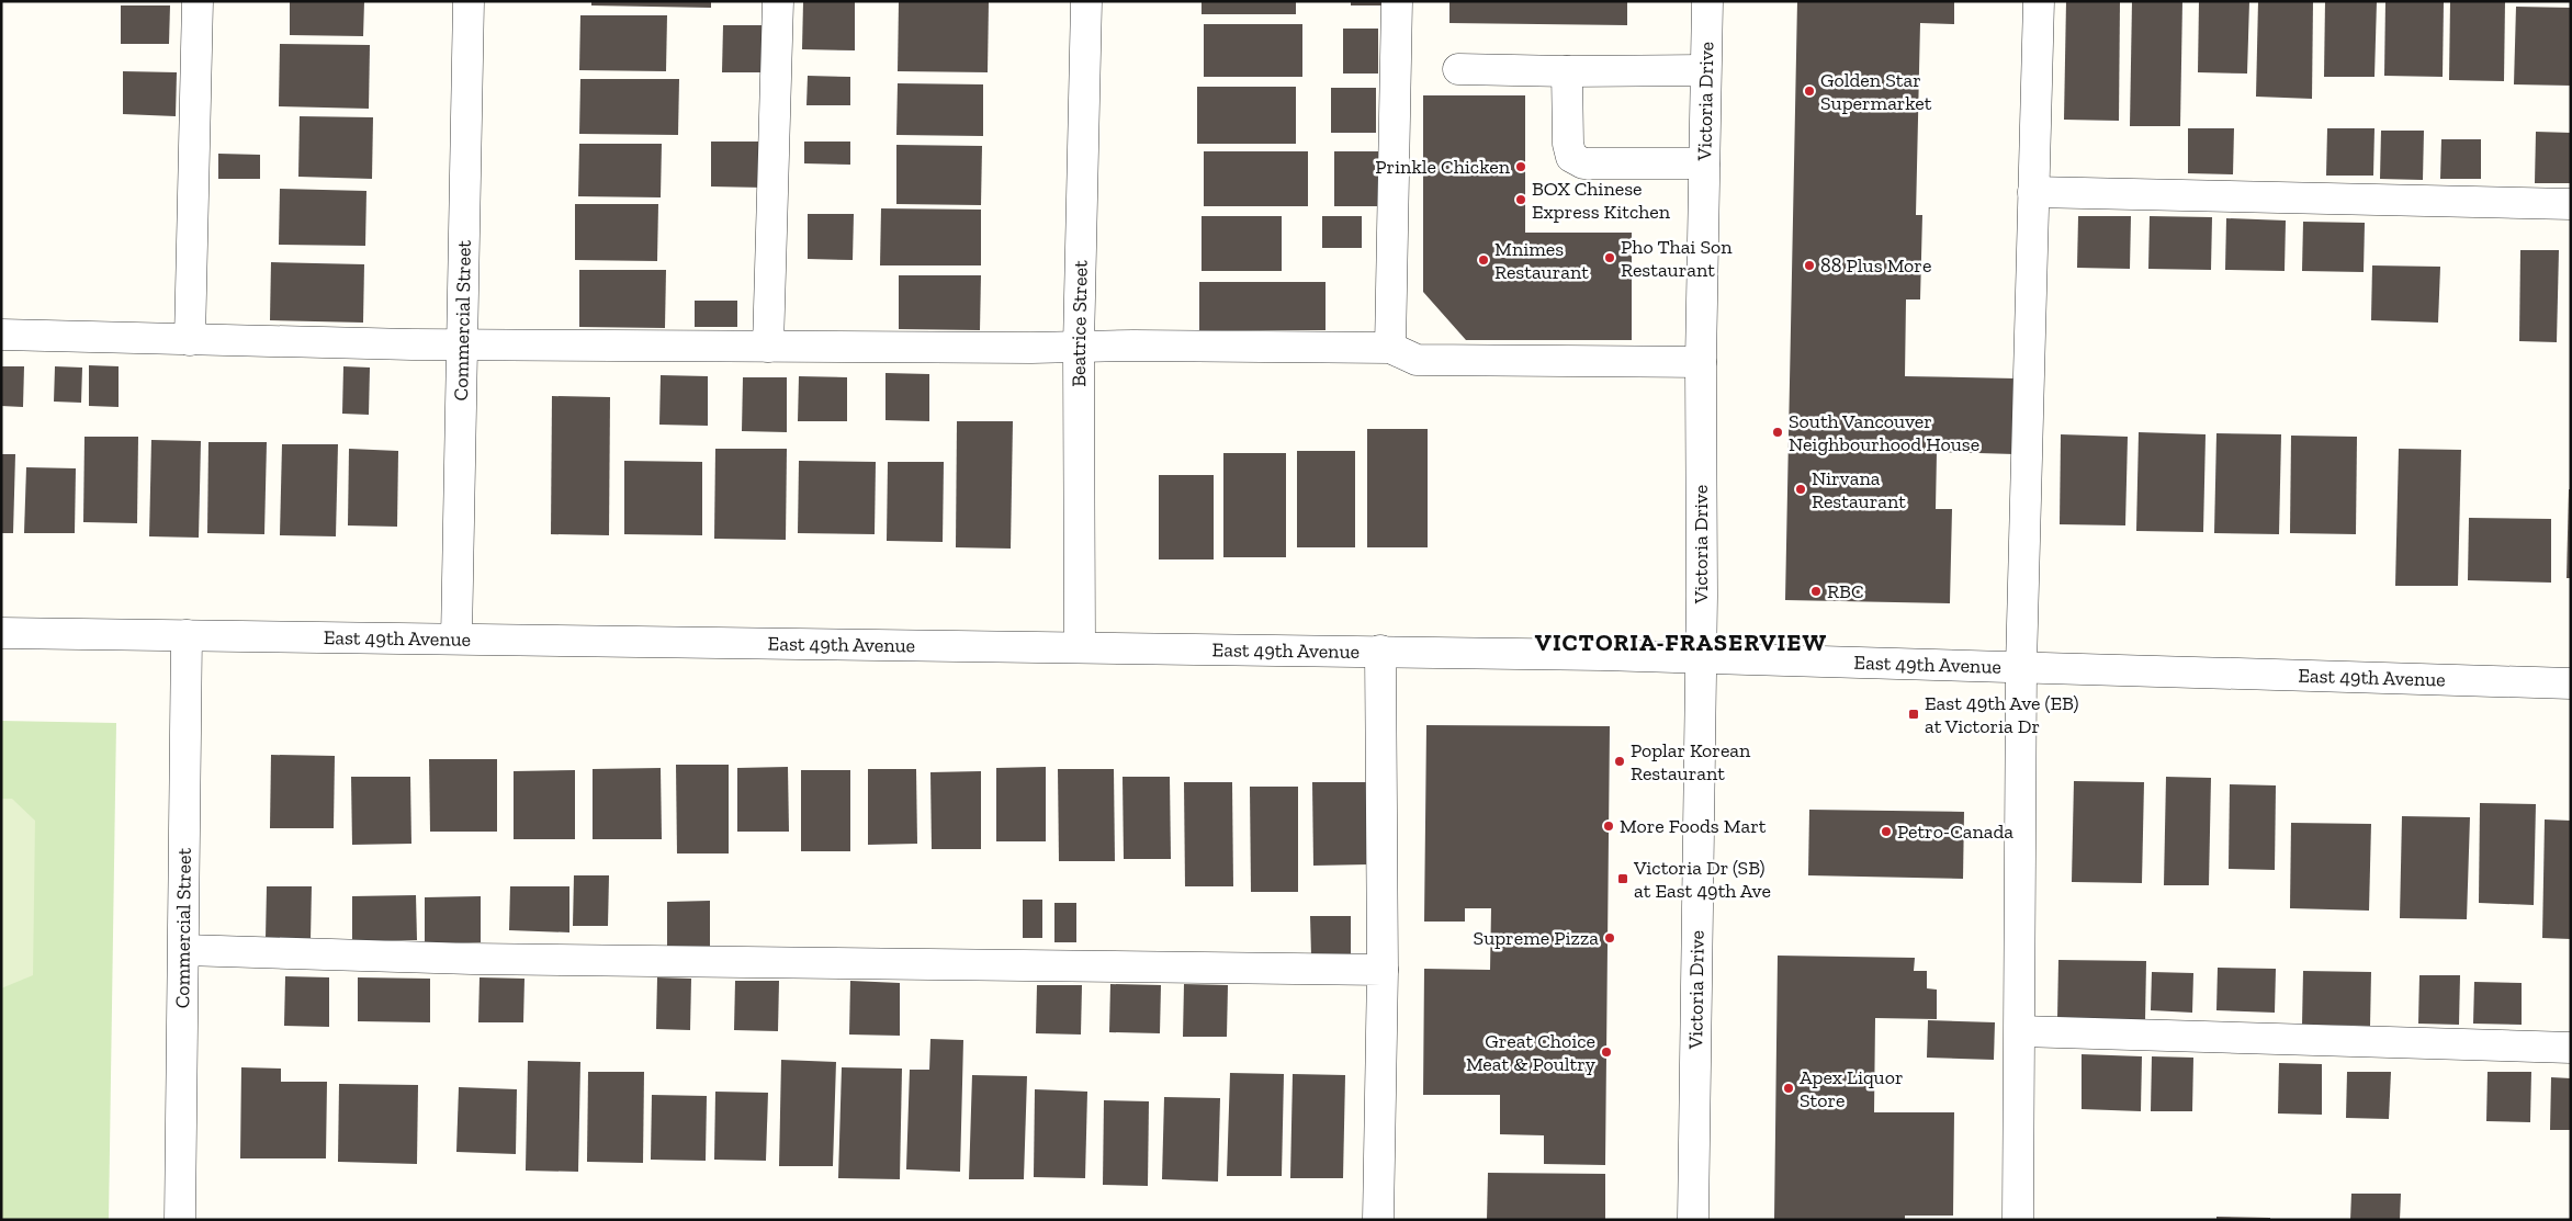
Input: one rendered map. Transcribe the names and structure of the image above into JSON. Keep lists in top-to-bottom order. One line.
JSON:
{"streets":{"street":["Victoria Drive","Commercial Street","Beatrice Street","East 49th Avenue"]},"crossings":[["Victoria Drive","East 49th Avenue"],["Commercial Street","East 49th Avenue"],["Beatrice Street","East 49th Avenue"]],"districts":["VICTORIA-FRASERVIEW"],"places":{"other":["Golden Star Supermarket","Prinkle Chicken","BOX Chinese Express Kitchen","Pho Thai Son Restaurant","Mnimes Restaurant","88 Plus More","South Vancouver Neighbourhood House","Nirvana Restaurant","RBC","Poplar Korean Restaurant","More Foods Mart","Petro-Canada","Supreme Pizza","Great Choice Meat & Poultry","Apex Liquor Store"],"transit":["East 49th Ave (EB) at Victoria Dr","Victoria Dr (SB) at East 49th Ave"]}}
